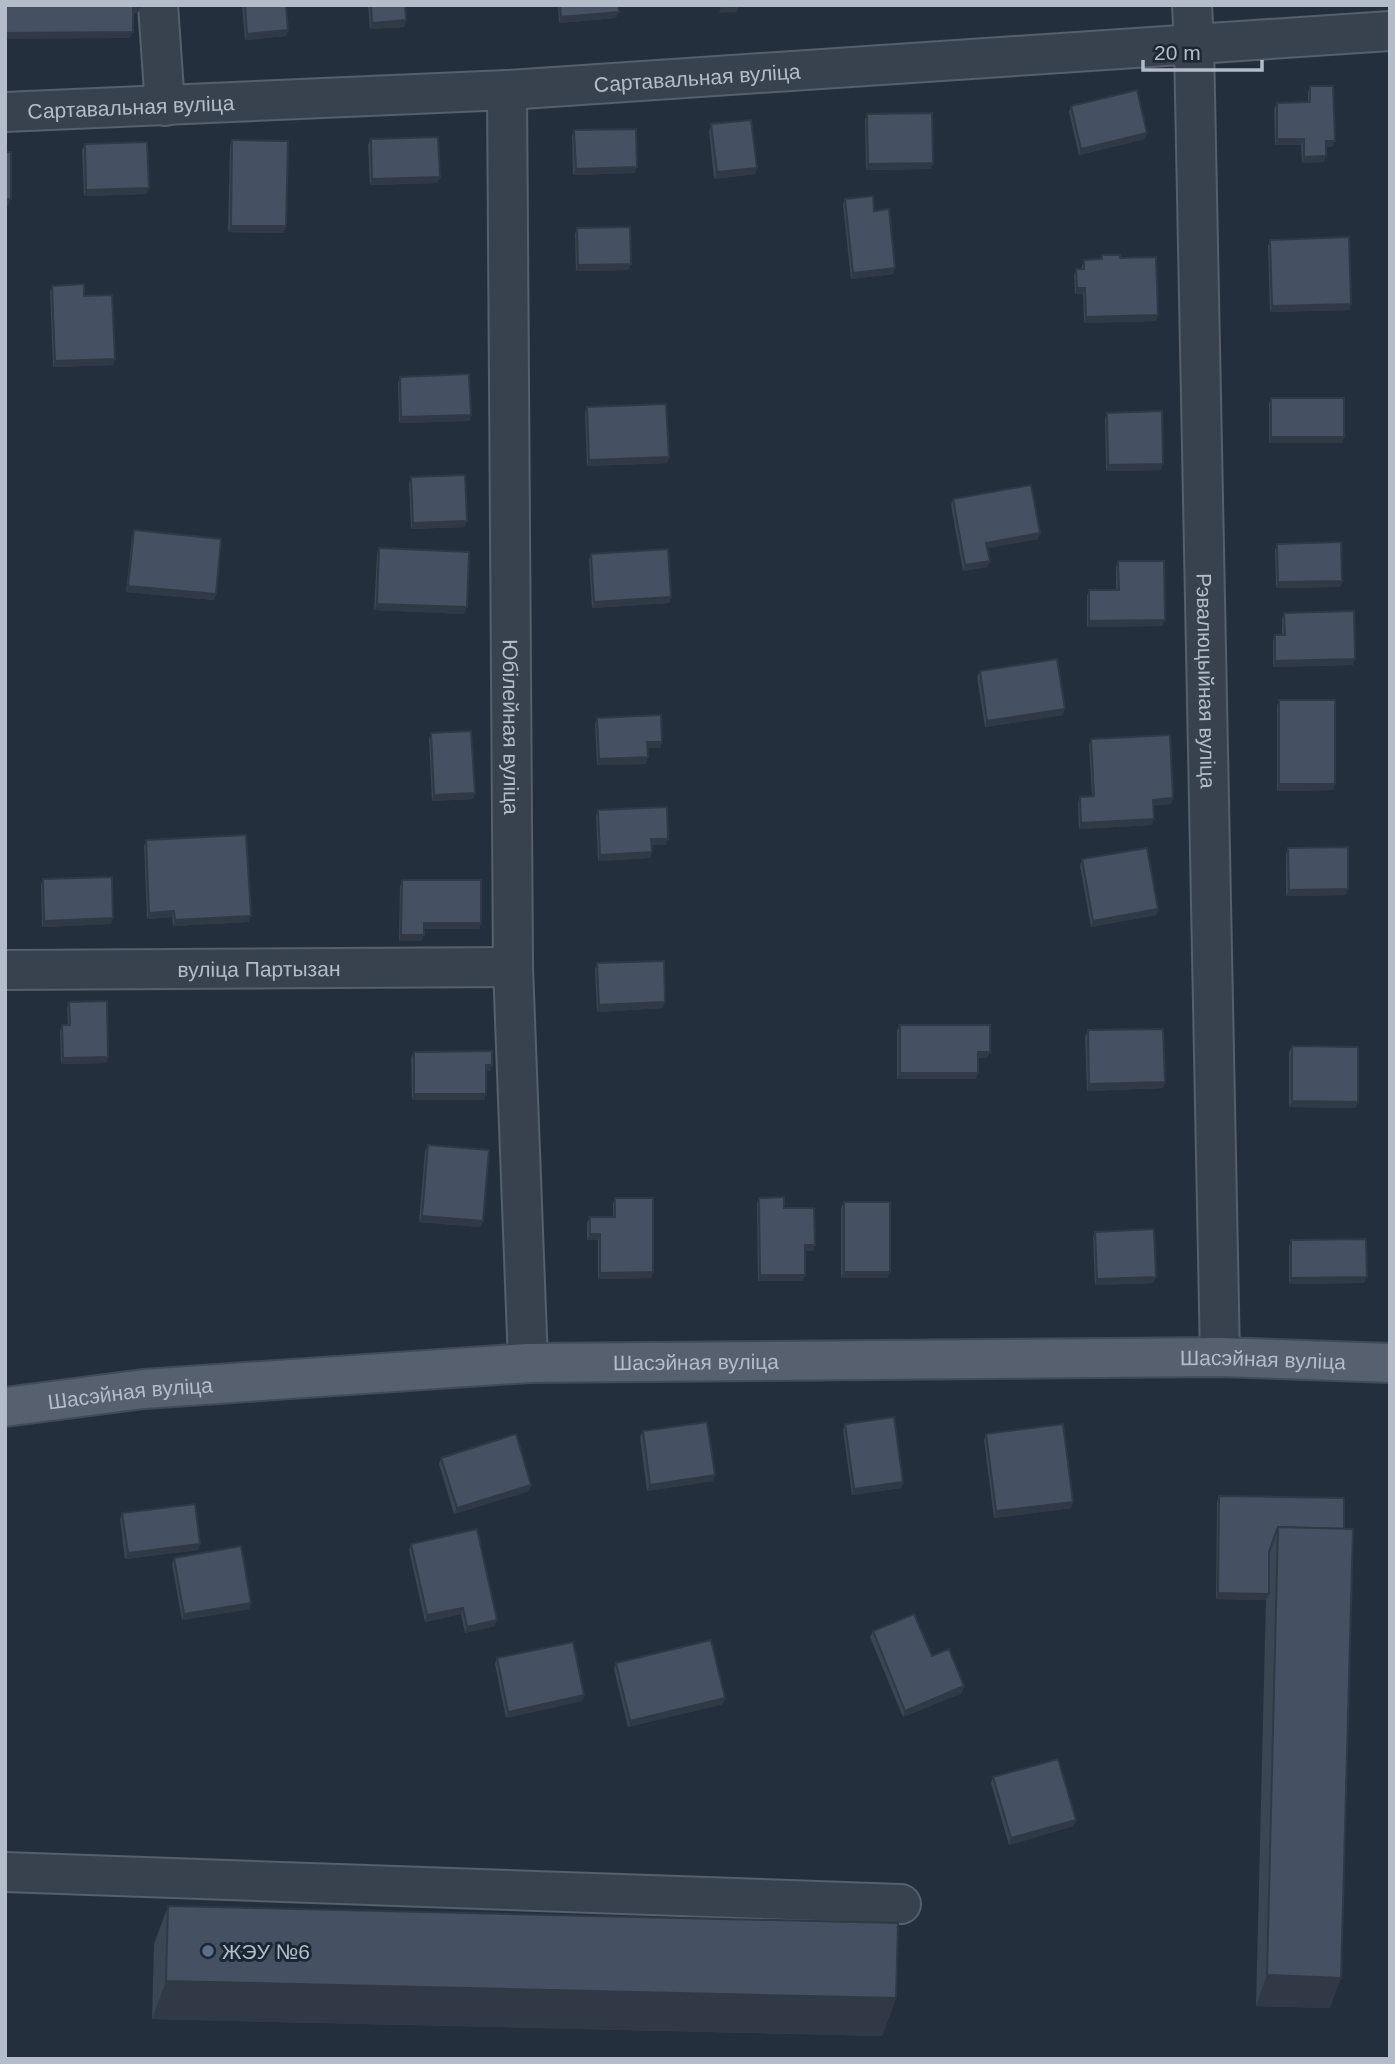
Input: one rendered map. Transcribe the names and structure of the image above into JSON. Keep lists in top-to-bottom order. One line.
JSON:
{"streets":{"main road":["Шасэйная вуліца"],"street":["Сартавальная вуліца","Рэвалюцыйная вуліца","Юбілейная вуліца","вуліца Партызан"]},"crossings":[["Сартавальная вуліца","Рэвалюцыйная вуліца"],["Сартавальная вуліца","Юбілейная вуліца"],["Рэвалюцыйная вуліца","Шасэйная вуліца"],["Юбілейная вуліца","вуліца Партызан"],["Юбілейная вуліца","Шасэйная вуліца"]],"places":["ЖЭУ №6"],"scale_bar":"20 m"}
